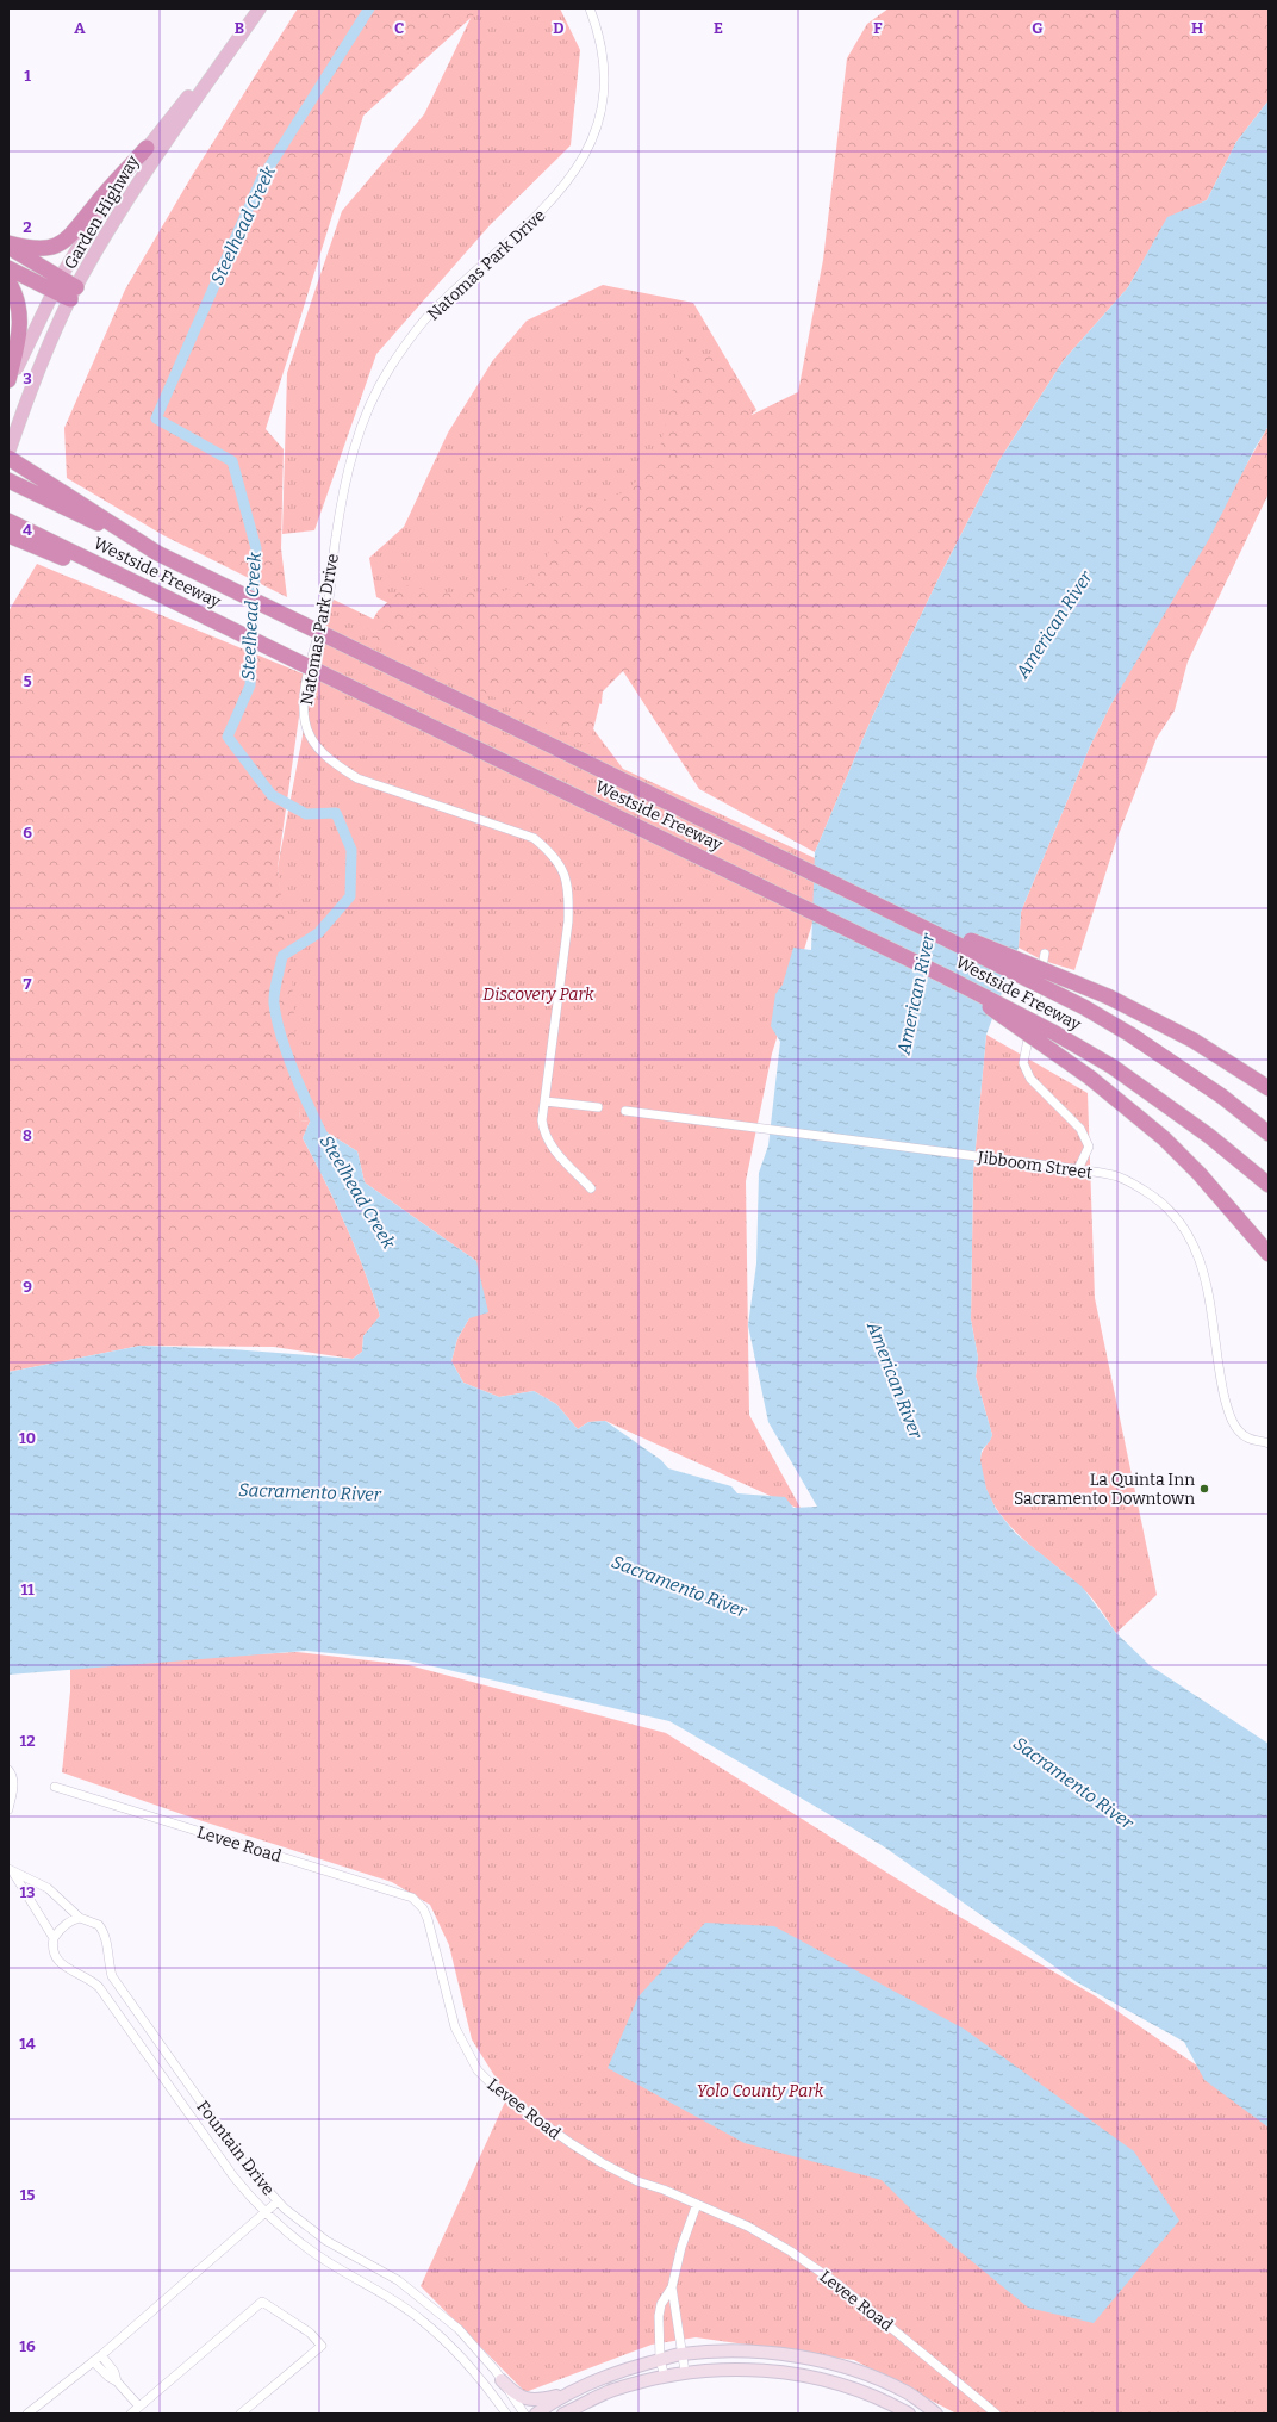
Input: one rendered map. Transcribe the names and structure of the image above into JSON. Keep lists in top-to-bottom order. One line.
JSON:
{"streets":{"highway":["Westside Freeway"],"main road":["Garden Highway"],"street":["Natomas Park Drive","Jibboom Street","Levee Road","Fountain Drive"]},"water":["Steelhead Creek","American River","Sacramento River"],"parks":["Discovery Park","Yolo County Park"],"places":["La Quinta Inn Sacramento Downtown"],"grid":{"columns":["A","B","C","D","E","F","G","H"],"rows":["1","2","3","4","5","6","7","8","9","10","11","12","13","14","15","16"]}}
